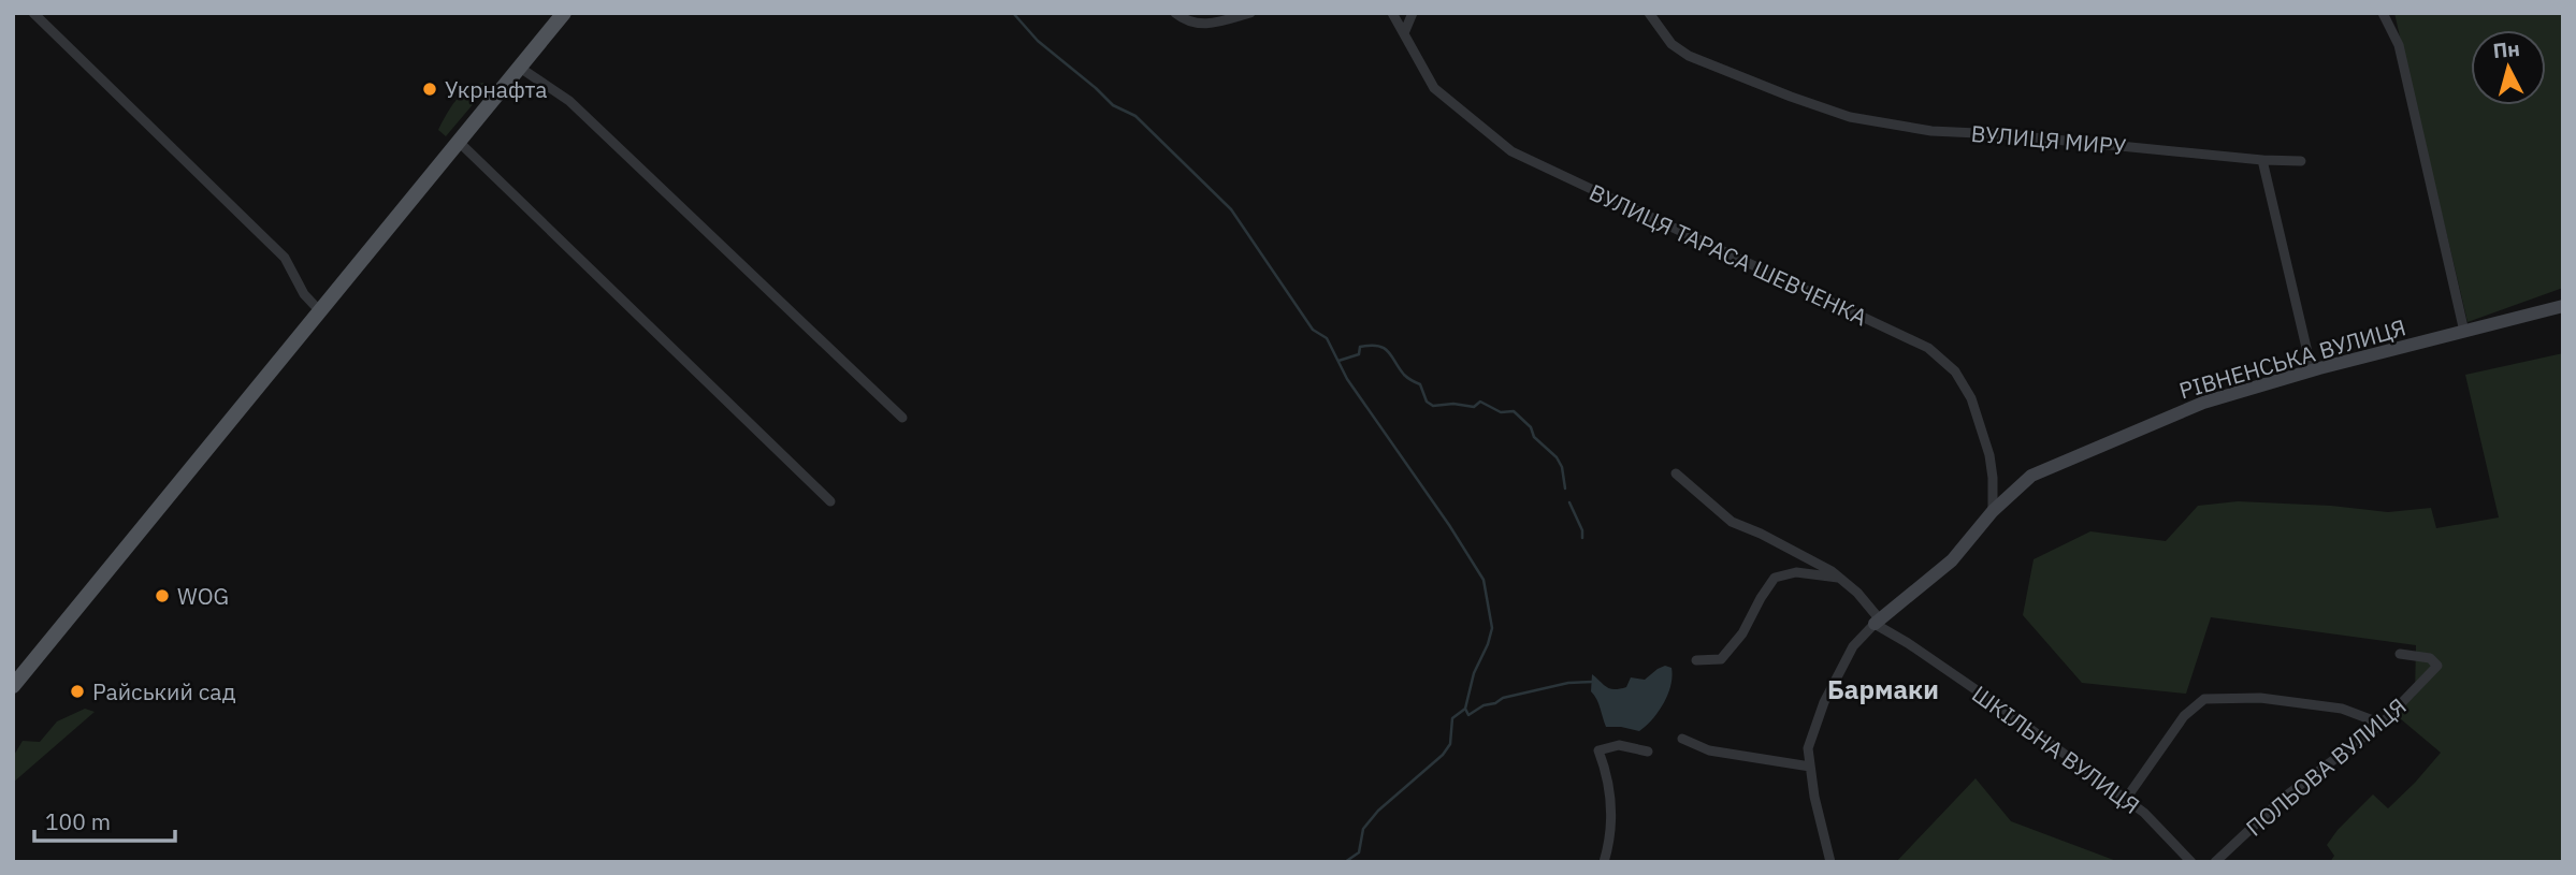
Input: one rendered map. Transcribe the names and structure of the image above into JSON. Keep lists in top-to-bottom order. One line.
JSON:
{"streets":{"street":["ВУЛИЦЯ МИРУ","ВУЛИЦЯ ТАРАСА ШЕВЧЕНКА","РІВНЕНСЬКА ВУЛИЦЯ","ШКІЛЬНА ВУЛИЦЯ","ПОЛЬОВА ВУЛИЦЯ"]},"crossings":[["ВУЛИЦЯ ТАРАСА ШЕВЧЕНКА","РІВНЕНСЬКА ВУЛИЦЯ"],["РІВНЕНСЬКА ВУЛИЦЯ","ШКІЛЬНА ВУЛИЦЯ"]],"districts":["Бармаки"],"places":["Укрнафта","WOG","Райський сад"],"scale_bar":"100 m","north":"top"}
